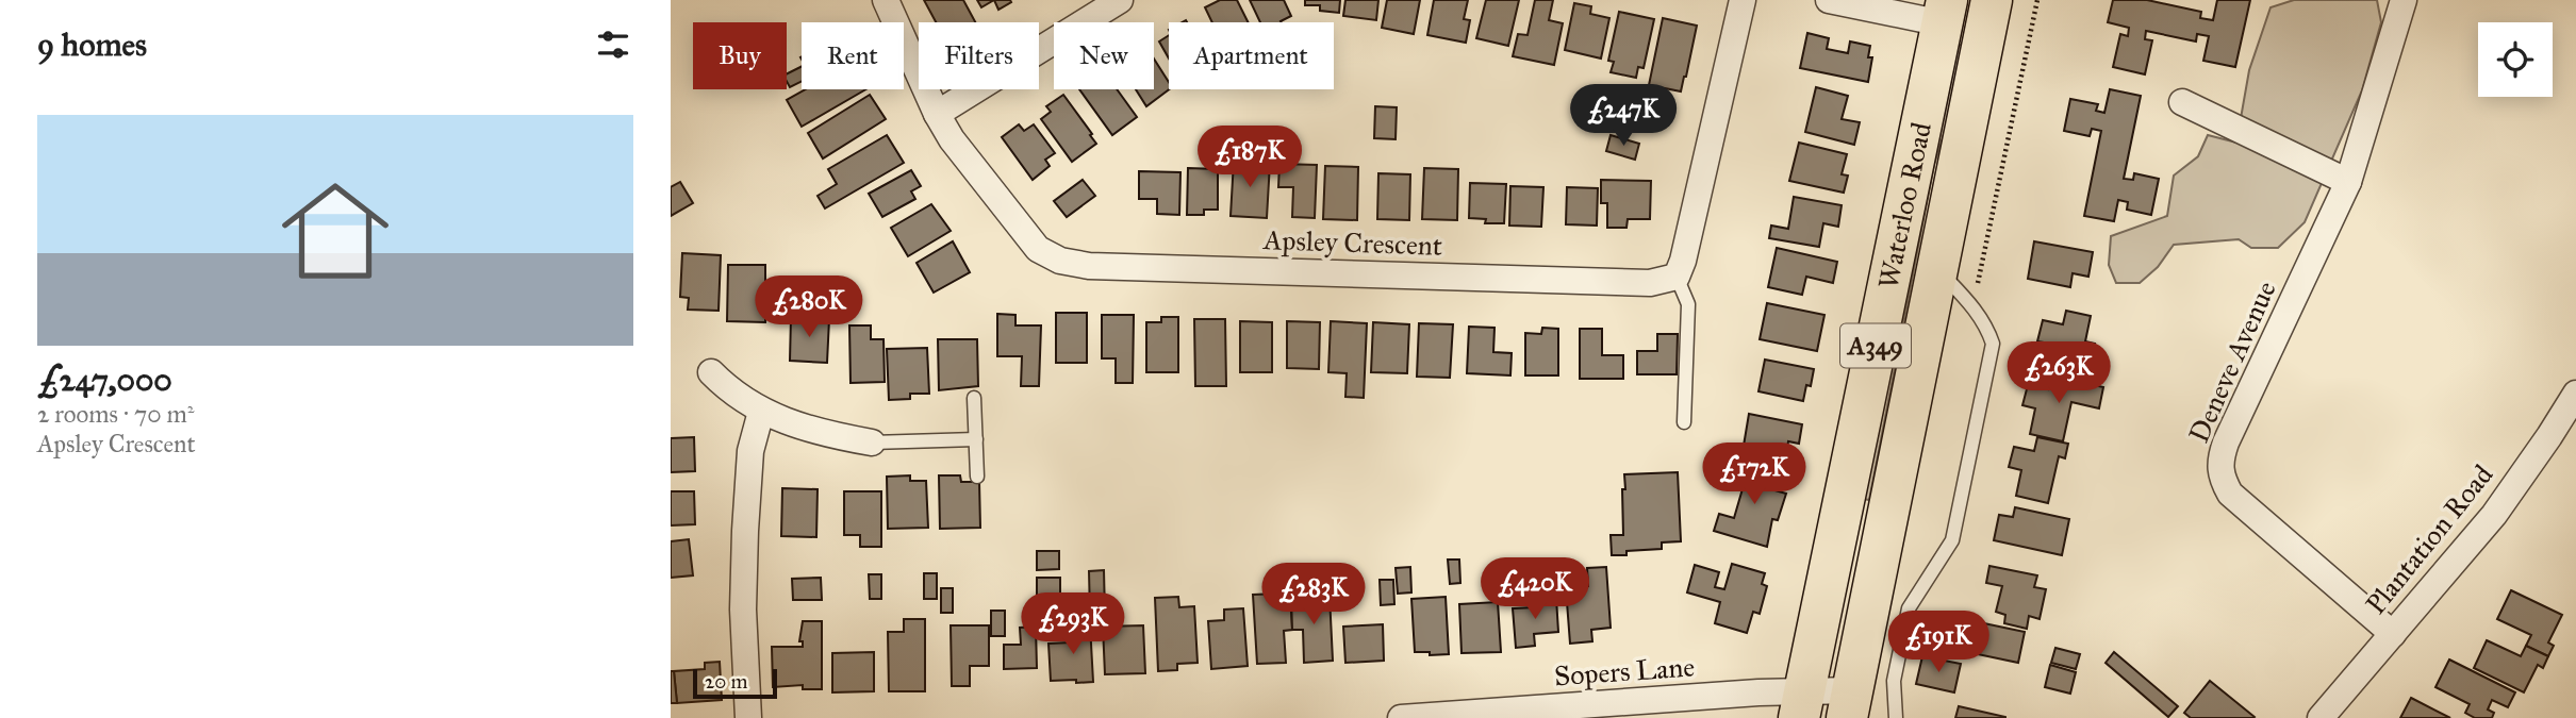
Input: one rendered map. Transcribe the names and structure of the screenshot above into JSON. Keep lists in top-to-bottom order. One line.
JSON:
{"streets":{"main road":["Waterloo Road","A349"],"street":["Apsley Crescent","Deneve Avenue","Plantation Road","Sopers Lane"]},"crossings":[["Waterloo Road","Sopers Lane"],["Deneve Avenue","Plantation Road"]],"scale_bar":"20 m","page":{"heading":"9 homes","chip":["Buy","Rent","Filters","New","Apartment"],"price":["£247K","£187K","£280K","£263K","£172K","£420K","£283K","£293K","£191K"],"list":[{"name":"£247,000","note":"2 rooms · 70 m² · Apsley Crescent"}],"scale":"20 m"}}
